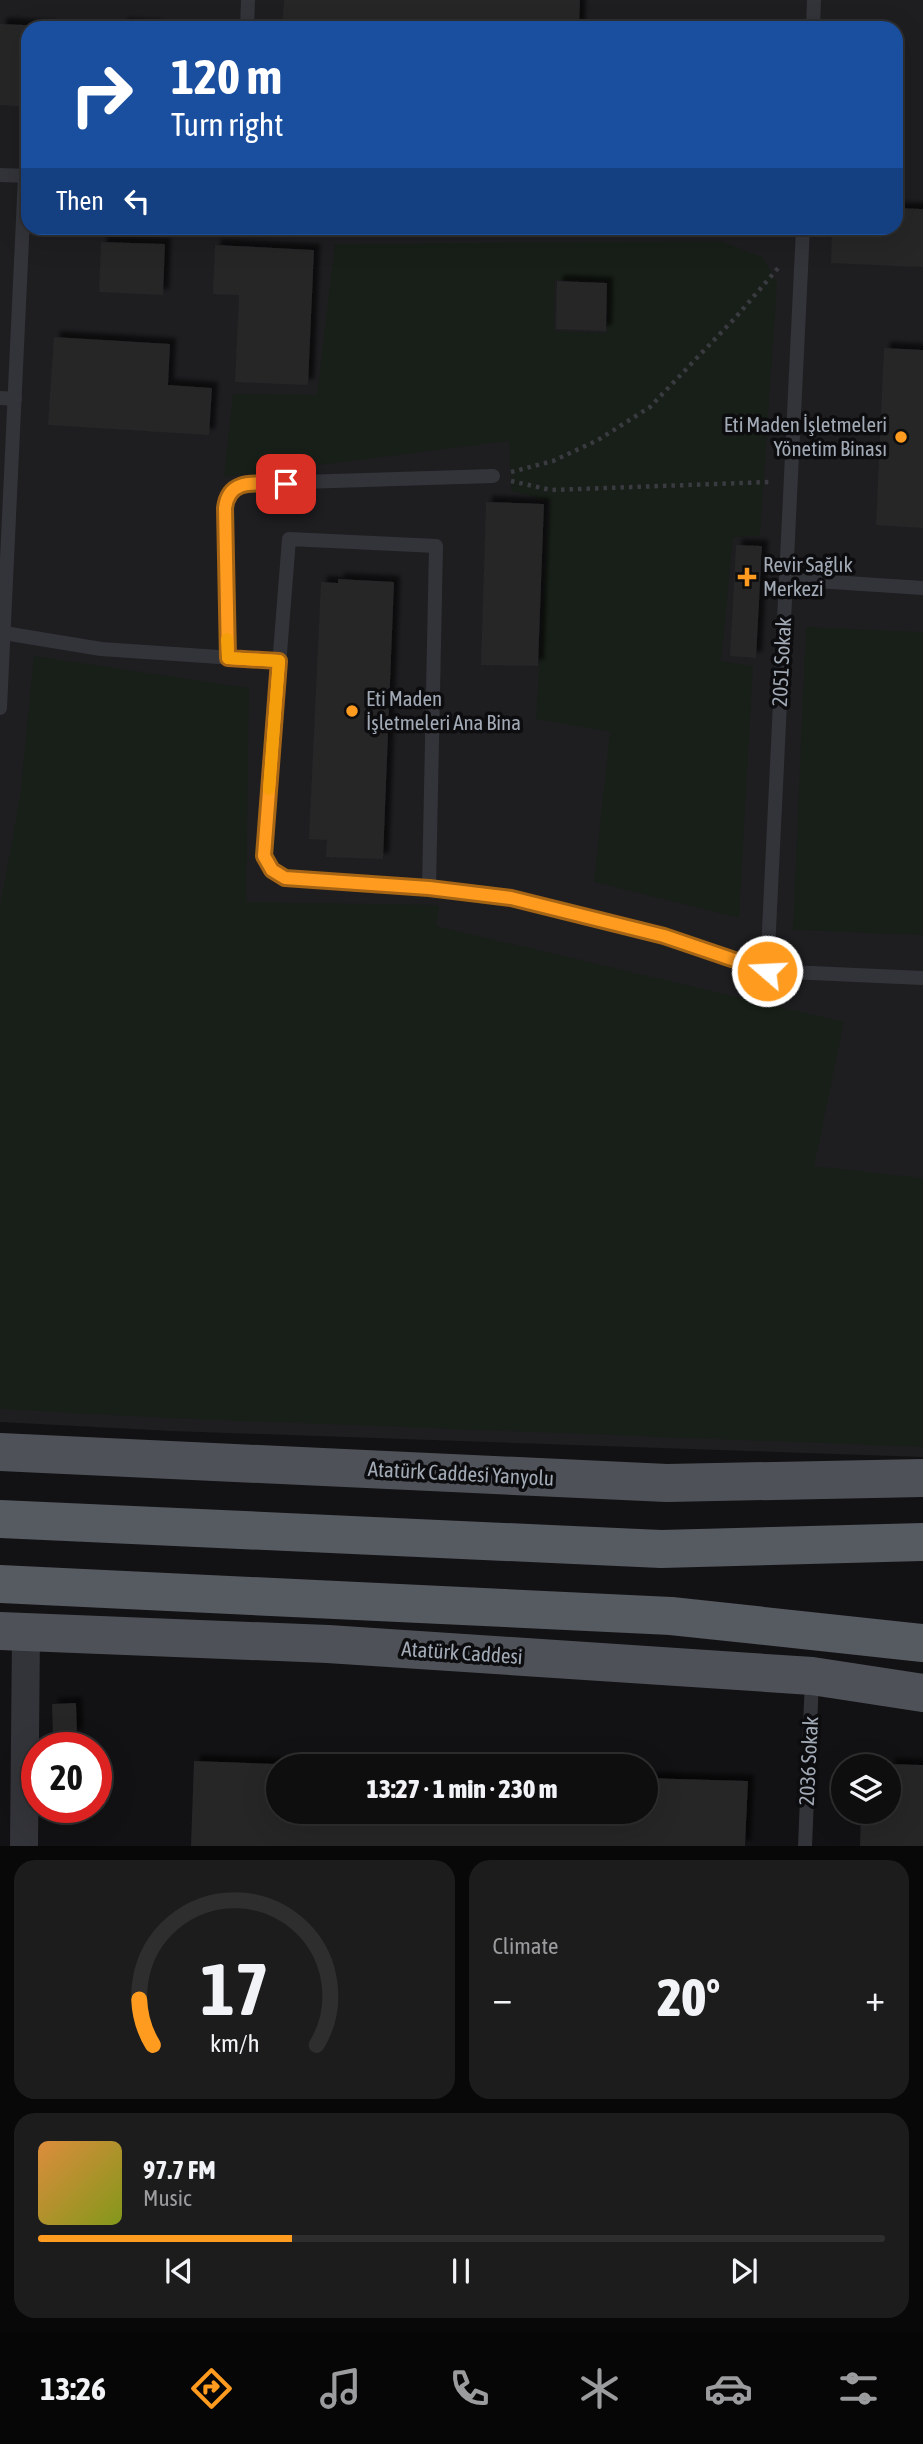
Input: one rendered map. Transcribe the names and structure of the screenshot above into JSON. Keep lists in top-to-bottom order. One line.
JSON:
{"streets":{"main road":["Atatürk Caddesi Yanyolu","Atatürk Caddesi"],"lane":["2051 Sokak","2036 Sokak"]},"crossings":[["Atatürk Caddesi","2036 Sokak"]],"places":{"other":["Eti Maden İşletmeleri Yönetim Binası","Eti Maden İşletmeleri Ana Bina"],"health":["Revir Sağlık Merkezi"]},"page":{"turn":["120 m","Turn right"],"then":"Then","limit":"20","trip":"13:27 · 1 min · 230 m","tile":"Climate","heat":["−","20°","+"],"song":["97.7 FM","Music"],"tabs":"13:26","gauge":["17","km/h"]}}
